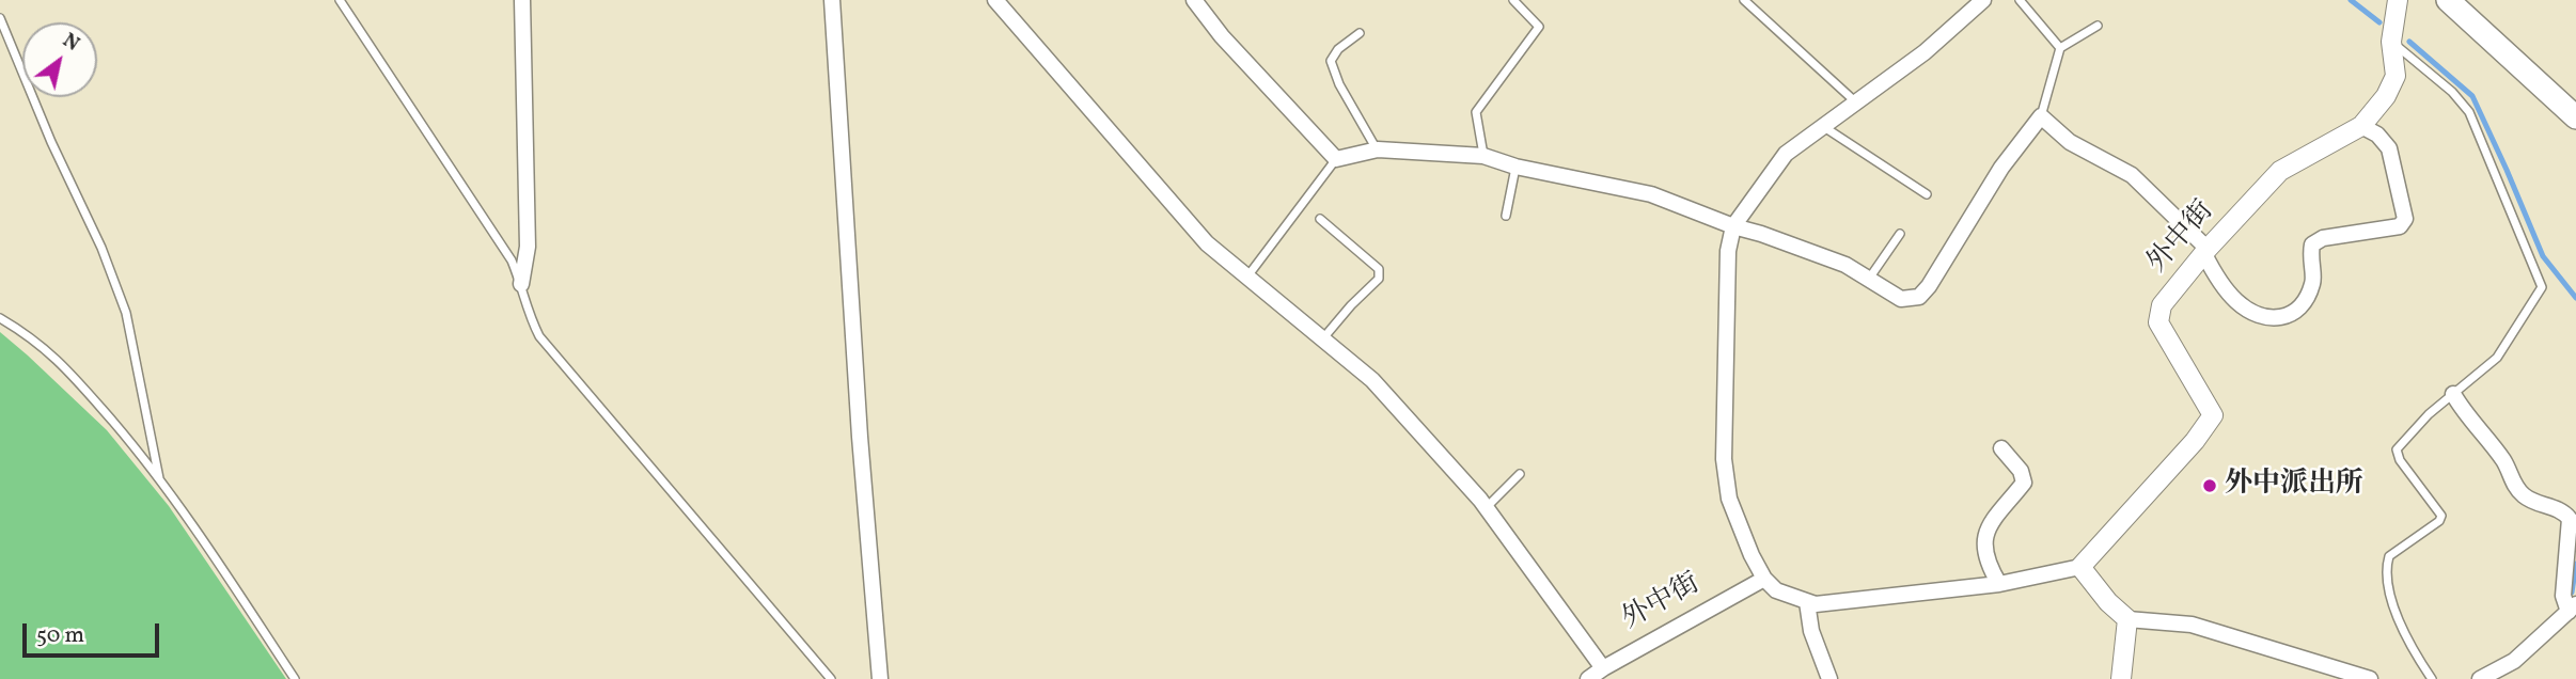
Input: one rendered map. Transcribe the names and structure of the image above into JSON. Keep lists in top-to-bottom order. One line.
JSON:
{"streets":{"street":["外中街"]},"places":["外中派出所"],"scale_bar":"50 m","north":"top right"}
